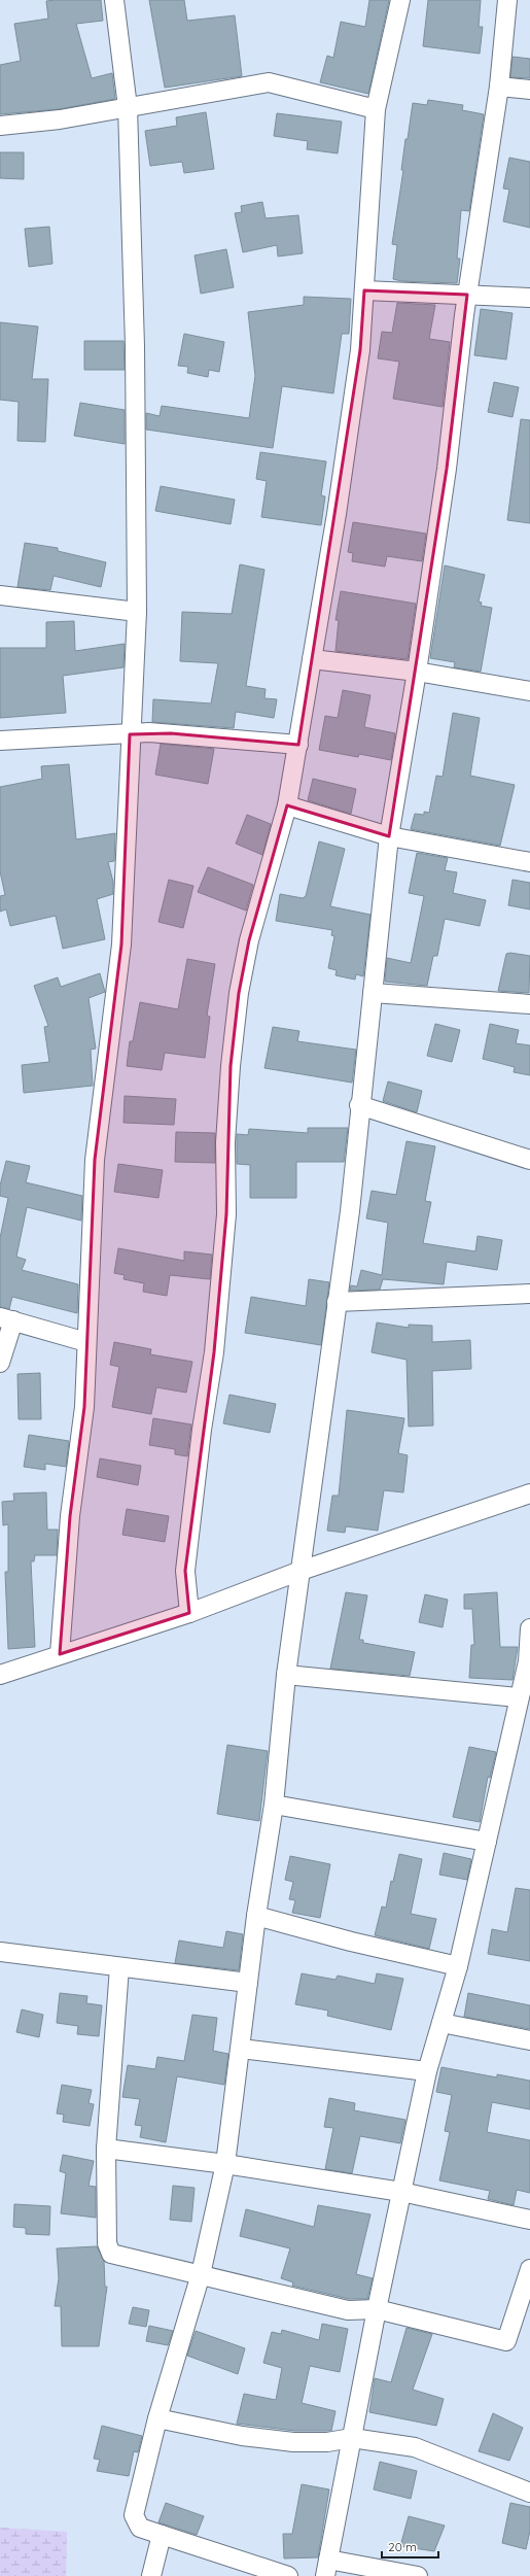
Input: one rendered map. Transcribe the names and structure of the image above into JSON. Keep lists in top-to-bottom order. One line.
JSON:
{"scale_bar":"20 m"}
